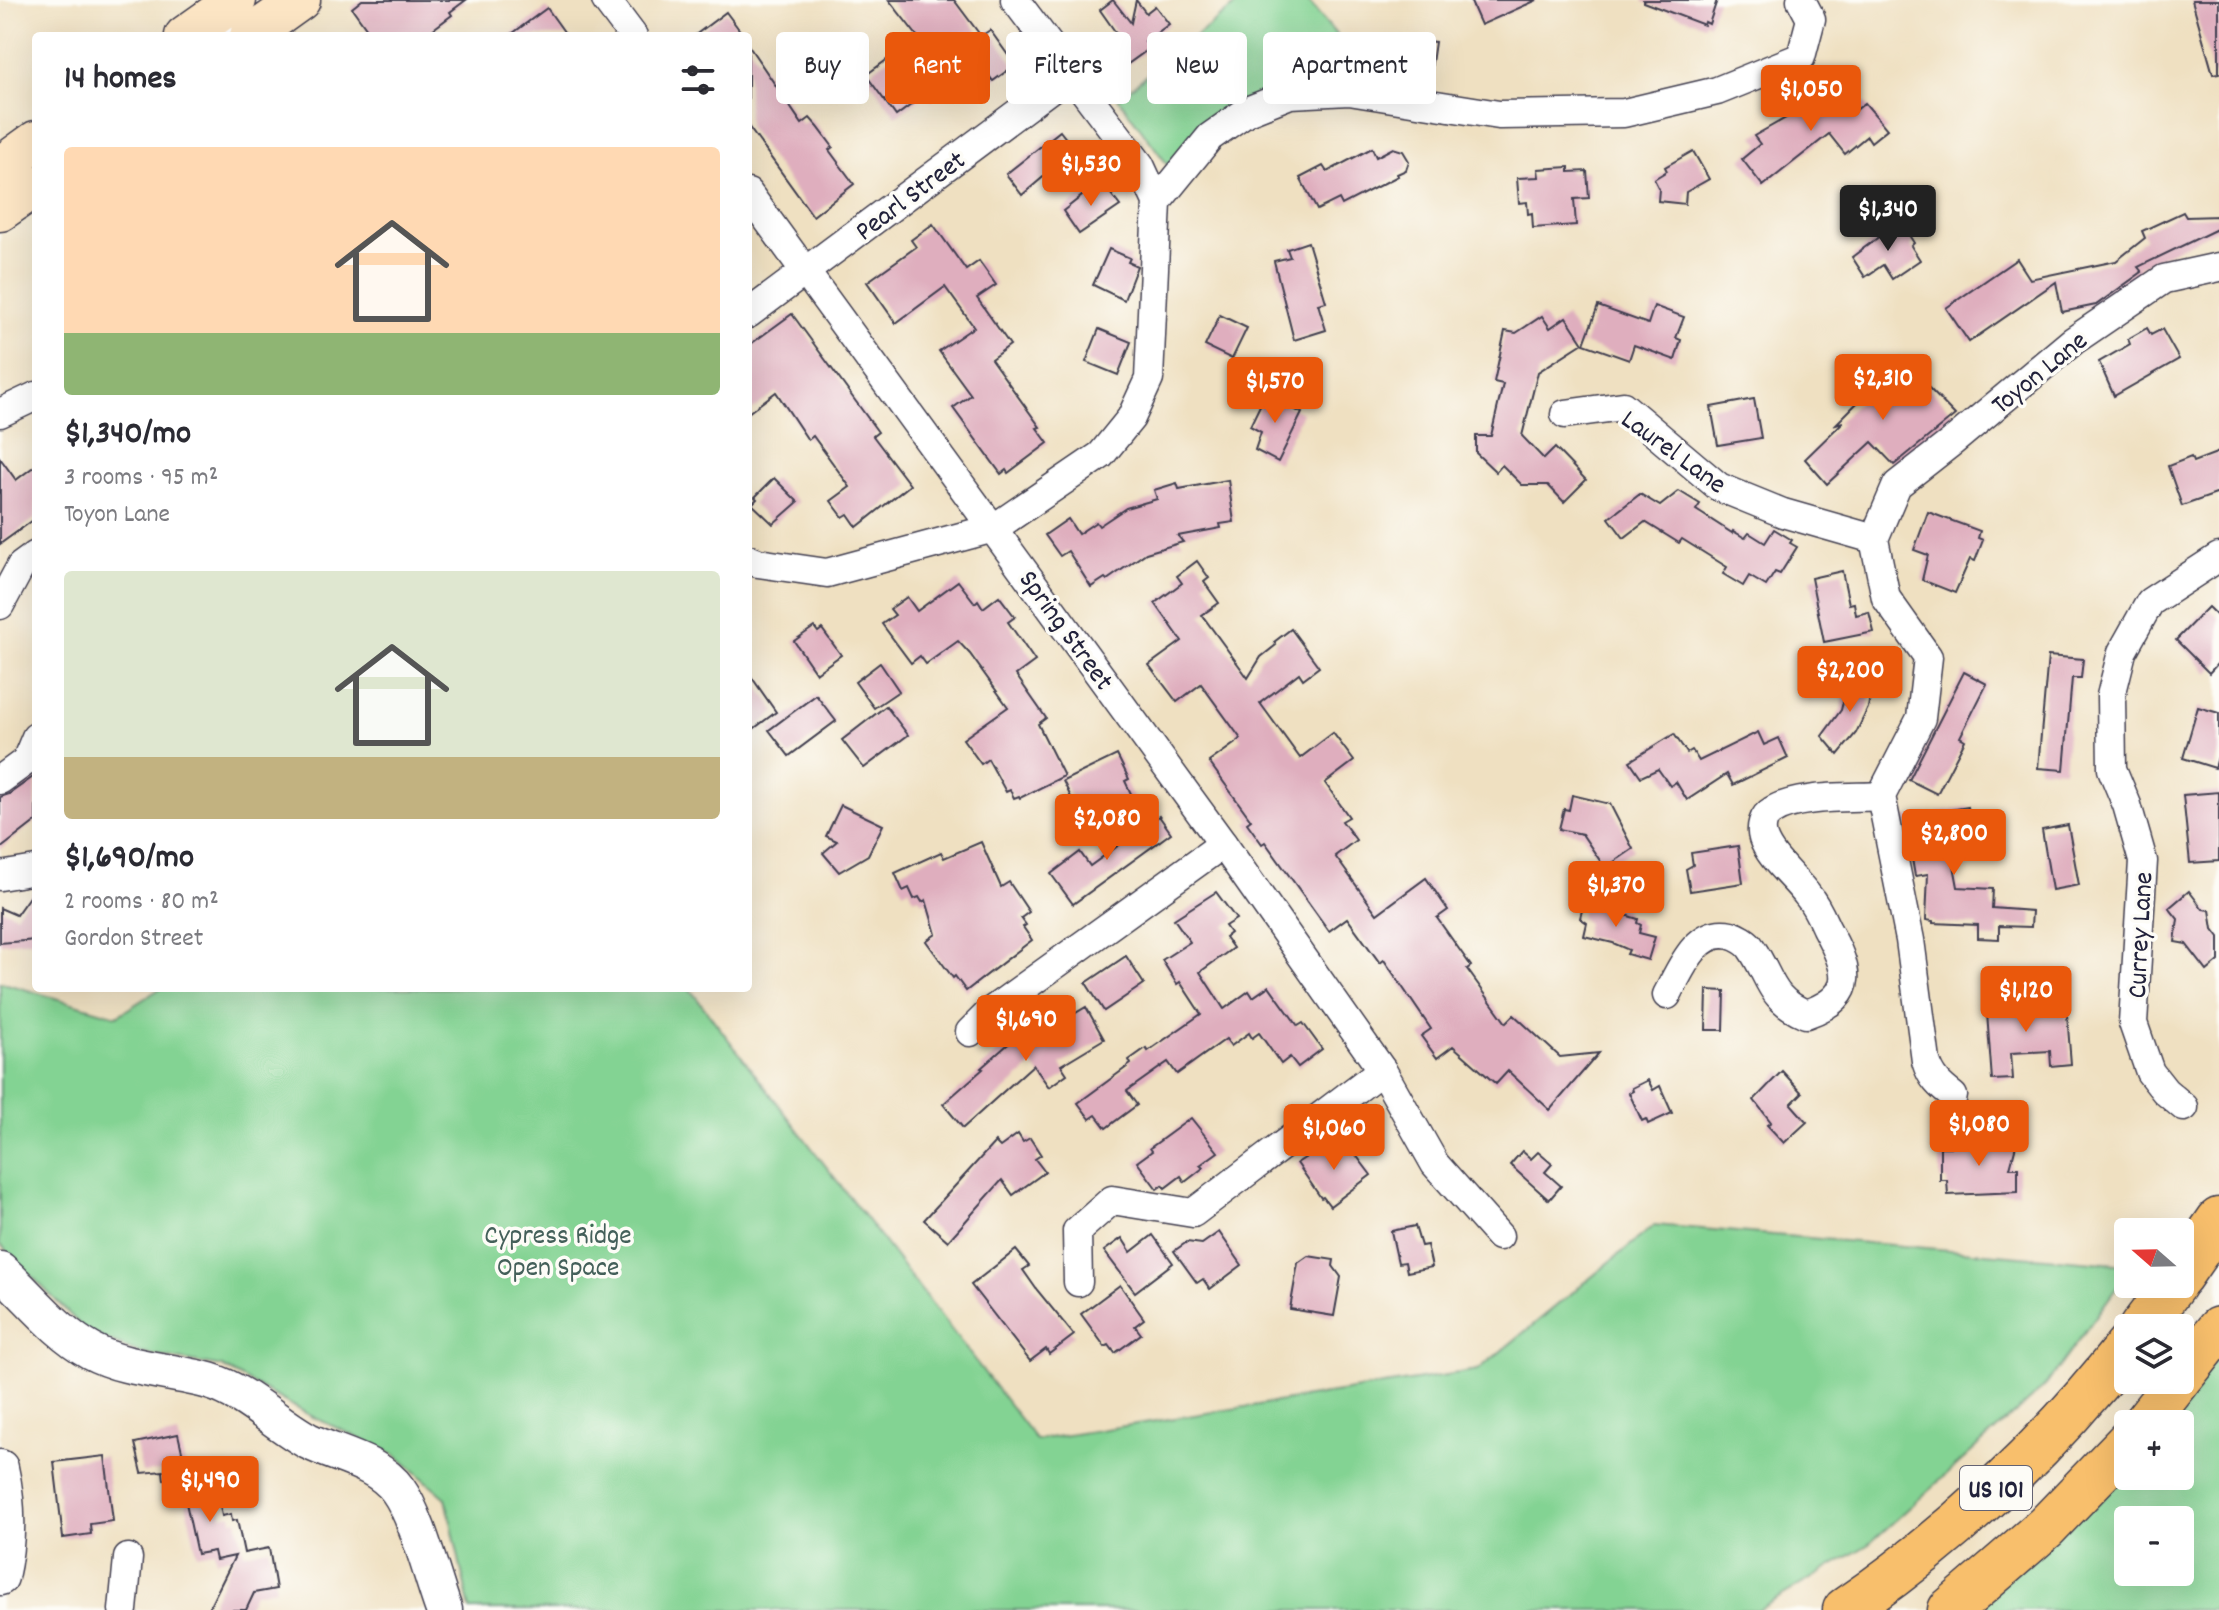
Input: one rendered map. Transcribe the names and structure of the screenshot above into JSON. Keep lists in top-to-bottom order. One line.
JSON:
{"streets":{"highway":["US 101"],"street":["Pearl Street","Toyon Lane","Laurel Lane","Spring Street","Currey Lane"]},"crossings":[["Pearl Street","Spring Street"],["Toyon Lane","Laurel Lane"]],"parks":["Cypress Ridge Open Space"],"north":"left","page":{"chip":["Buy","Rent","Filters","New","Apartment"],"heading":"14 homes","price":["$1,050","$1,530","$1,340","$2,310","$1,570","$2,200","$2,080","$2,800","$1,370","$1,120","$1,690","$1,080","$1,060","$1,490"],"list":[{"name":"$1,340/mo","note":"3 rooms · 95 m² · Toyon Lane"},{"name":"$1,690/mo","note":"2 rooms · 80 m² · Gordon Street"}],"map_buttons":["+","−"]}}
